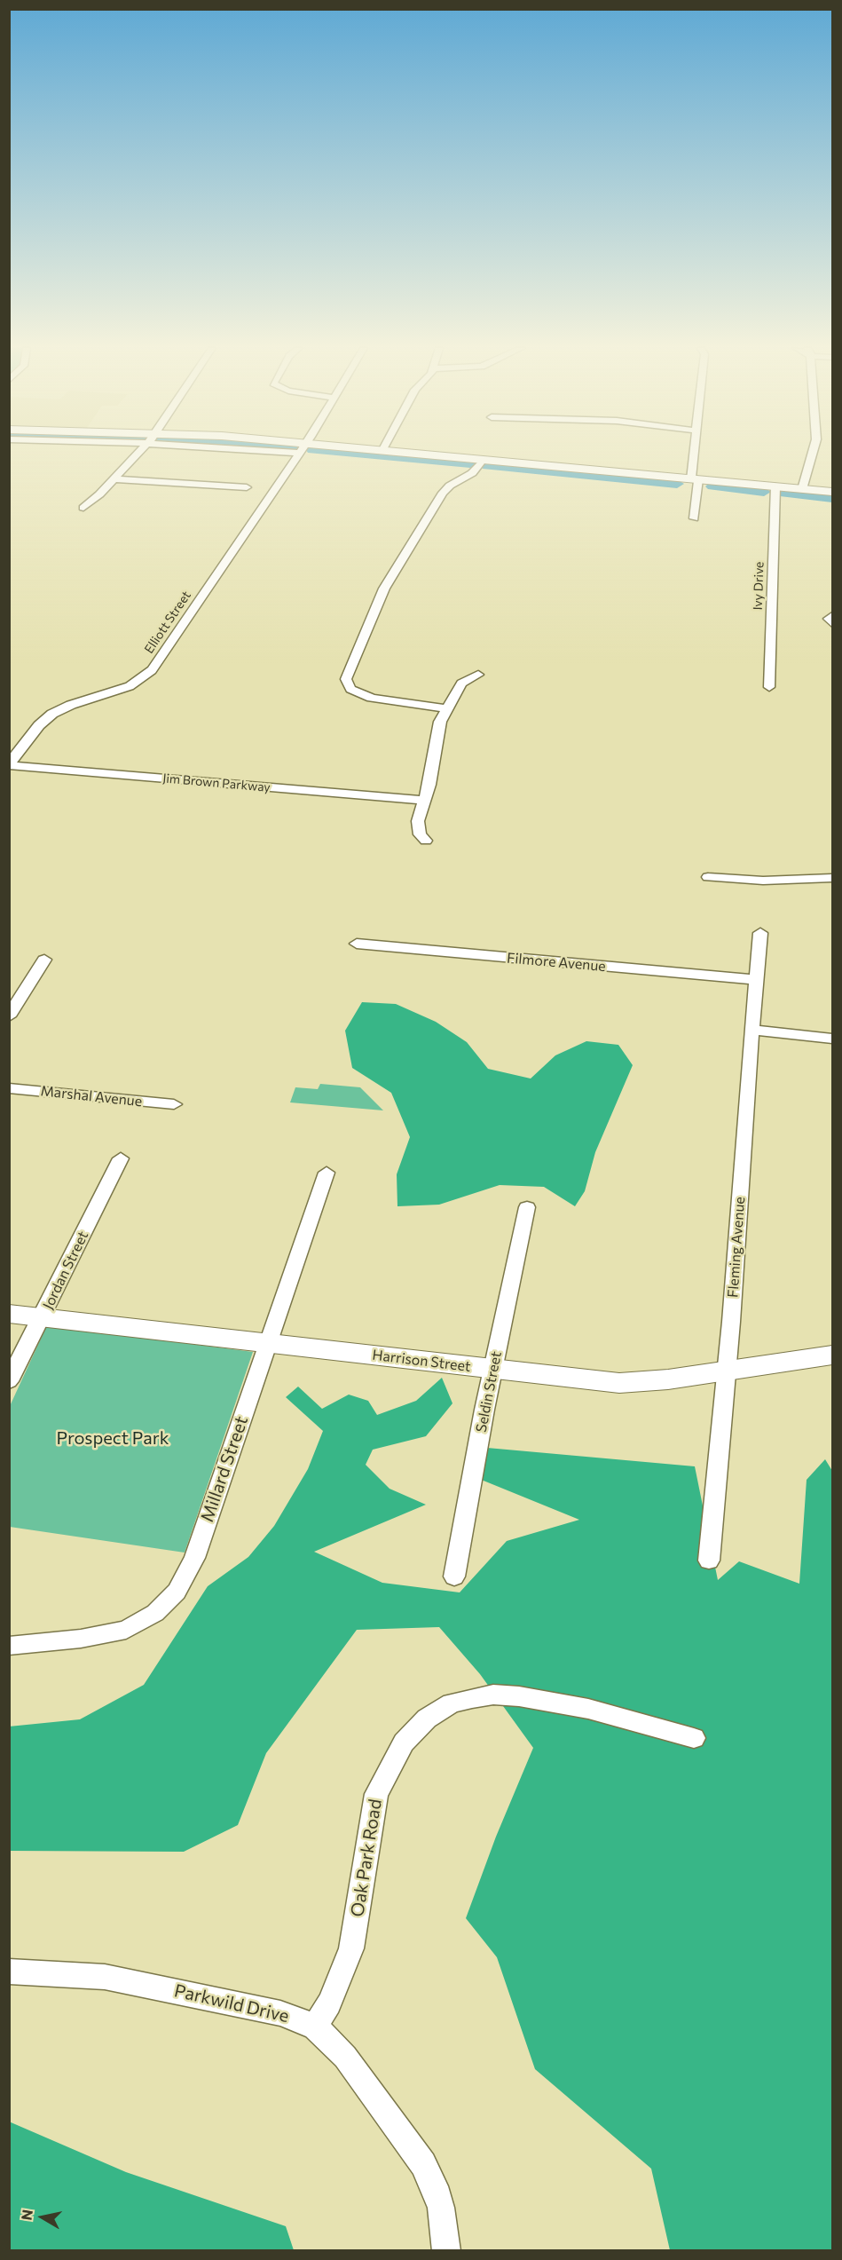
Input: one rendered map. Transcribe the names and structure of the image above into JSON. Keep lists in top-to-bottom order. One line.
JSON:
{"streets":{"main road":["Harrison Street"],"street":["Ivy Drive","Elliott Street","Jim Brown Parkway","Filmore Avenue","Marshal Avenue","Fleming Avenue","Jordan Street","Seldin Street","Millard Street","Oak Park Road","Parkwild Drive"]},"crossings":[["Elliott Street","Jim Brown Parkway"],["Filmore Avenue","Fleming Avenue"],["Fleming Avenue","Harrison Street"],["Jordan Street","Harrison Street"],["Harrison Street","Seldin Street"],["Harrison Street","Millard Street"],["Oak Park Road","Parkwild Drive"]],"parks":["Prospect Park"],"north":"left"}
